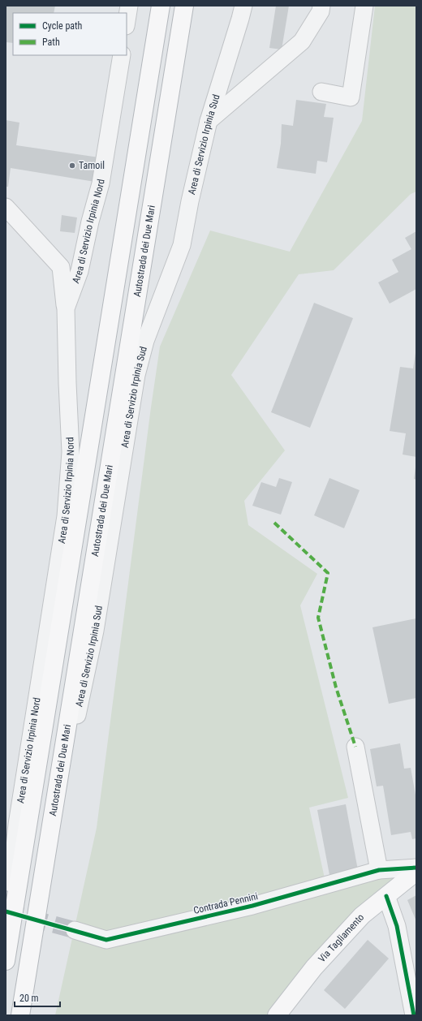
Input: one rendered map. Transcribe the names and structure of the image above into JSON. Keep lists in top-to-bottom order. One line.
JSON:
{"streets":{"main road":["Autostrada dei Due Mari","Via Tagliamento"],"street":["Area di Servizio Irpinia Sud","Area di Servizio Irpinia Nord","Contrada Pennini"]},"crossings":[["Area di Servizio Irpinia Sud","Autostrada dei Due Mari"]],"places":["Tamoil"],"legend":["Cycle path","Path"],"scale_bar":"20 m"}
